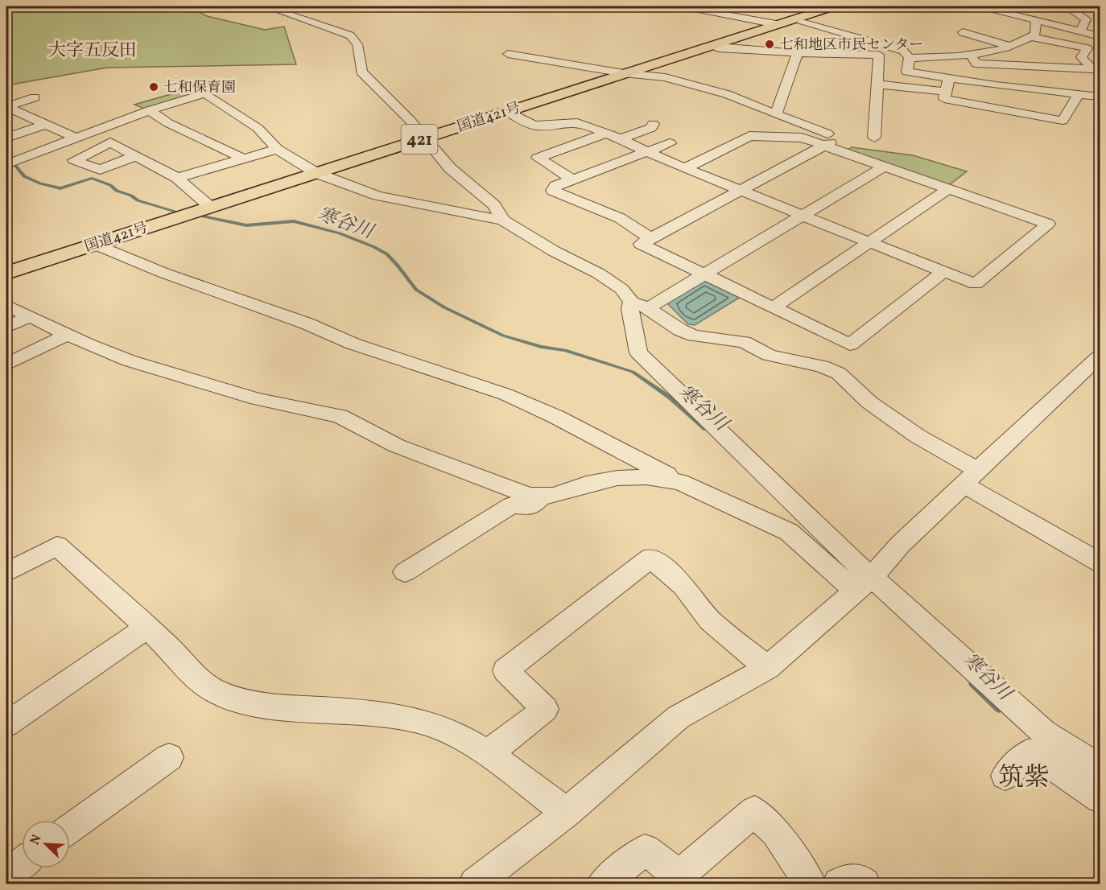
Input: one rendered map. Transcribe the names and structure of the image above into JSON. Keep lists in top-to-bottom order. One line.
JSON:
{"streets":{"highway":["国道421号","421"]},"districts":["大字五反田","筑紫"],"water":["寒谷川"],"places":["七和地区市民センター","七和保育園"],"north":"top left"}
